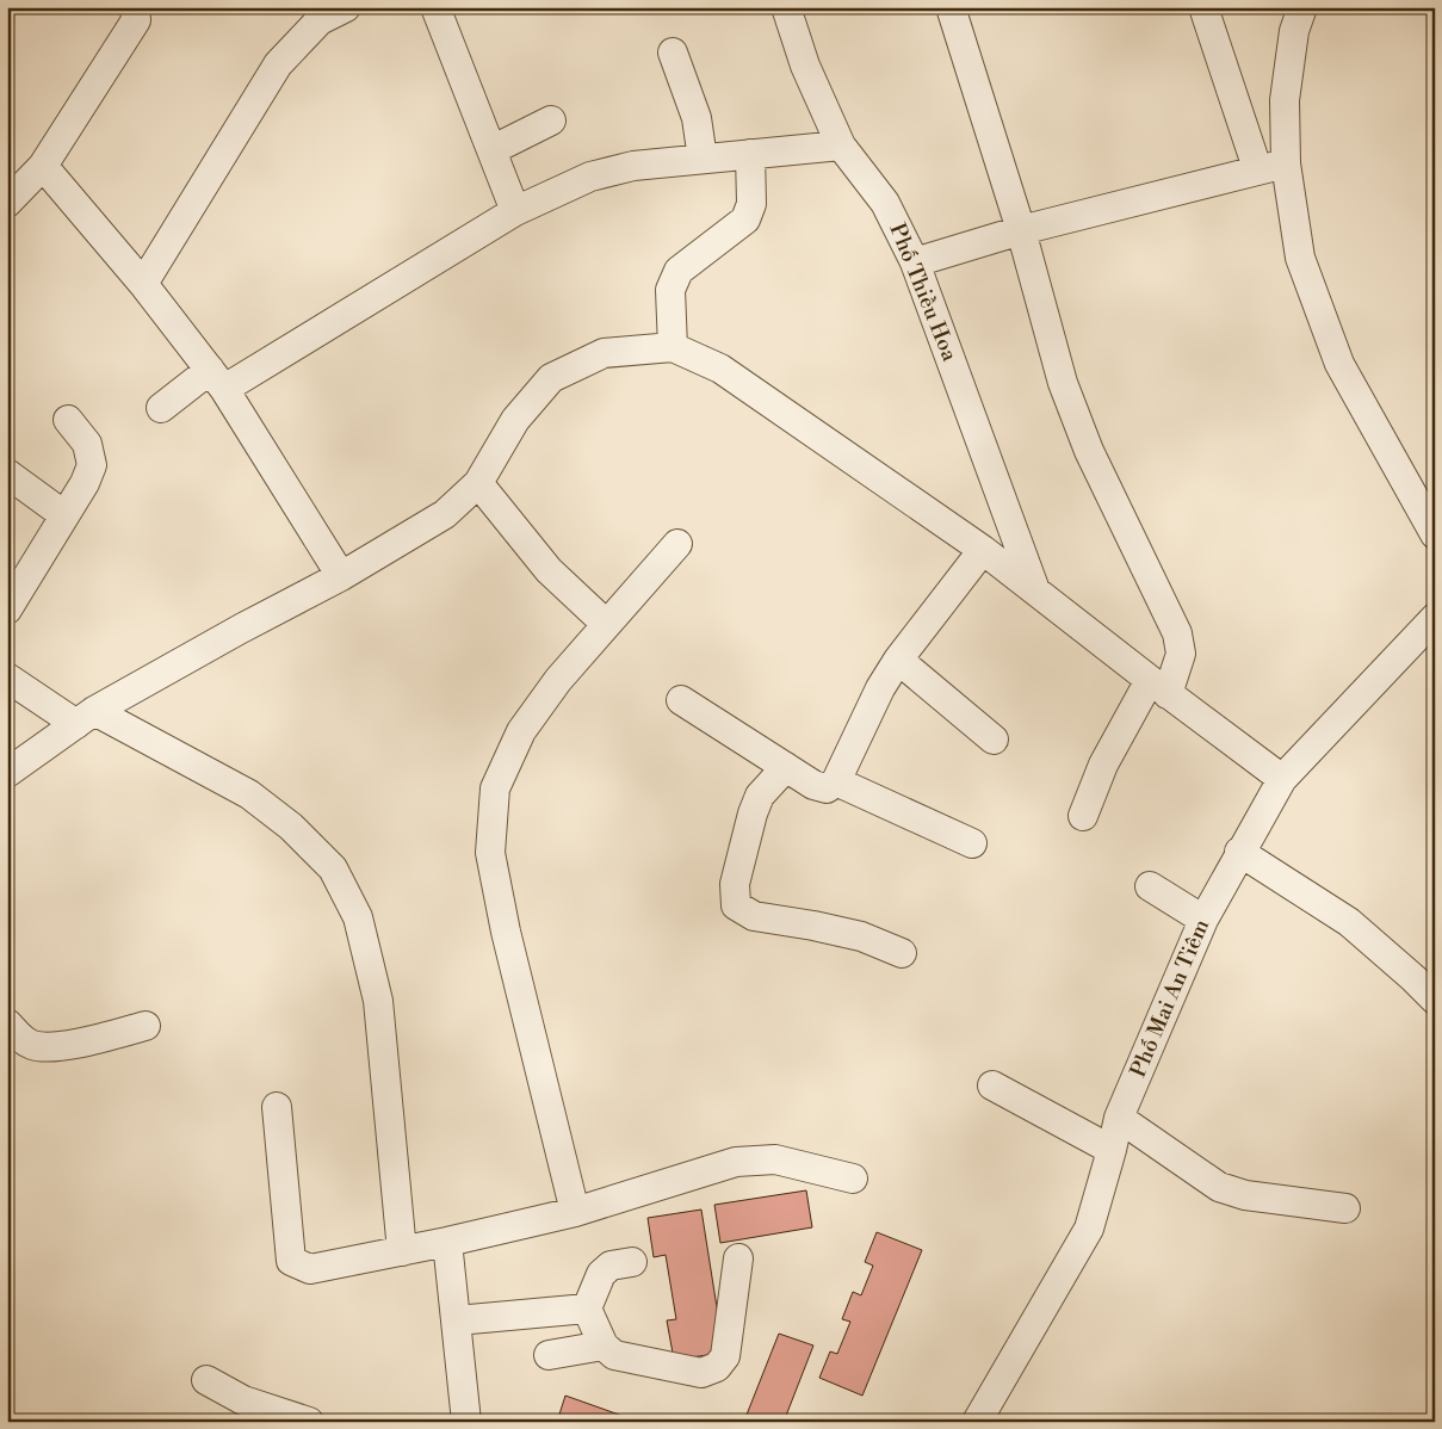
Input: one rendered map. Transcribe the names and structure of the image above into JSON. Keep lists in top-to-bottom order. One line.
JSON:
{"streets":{"street":["Phố Thiều Hoa","Phố Mai An Tiêm"]}}
